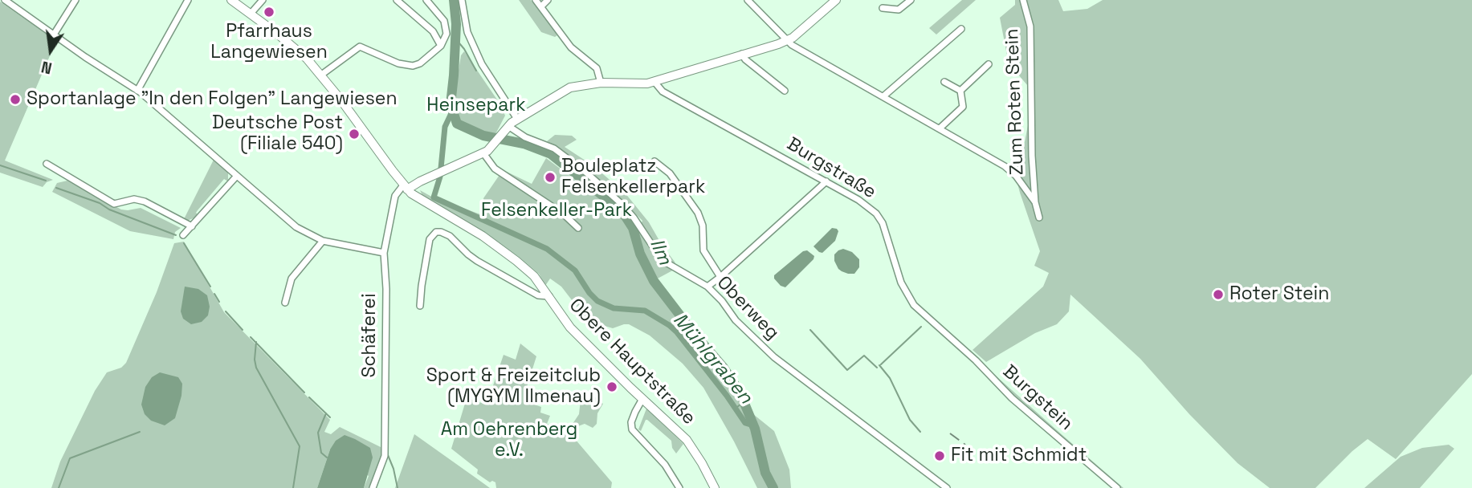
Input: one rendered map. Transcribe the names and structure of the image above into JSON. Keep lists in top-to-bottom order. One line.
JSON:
{"streets":{"main road":["Obere Hauptstraße"],"street":["Zum Roten Stein","Burgstraße","Oberweg","Schäferei","Burgstein"]},"crossings":[["Burgstraße","Burgstein"],["Schäferei","Obere Hauptstraße"]],"water":["Ilm","Mühlgraben"],"parks":["Heinsepark","Felsenkeller-Park","Am Oehrenberg e.V."],"places":["Pfarrhaus Langewiesen","Sportanlage \"In den Folgen\" Langewiesen","Deutsche Post (Filiale 540)","Bouleplatz Felsenkellerpark","Roter Stein","Sport & Freizeitclub (MYGYM Ilmenau)","Fit mit Schmidt"],"north":"bottom"}
